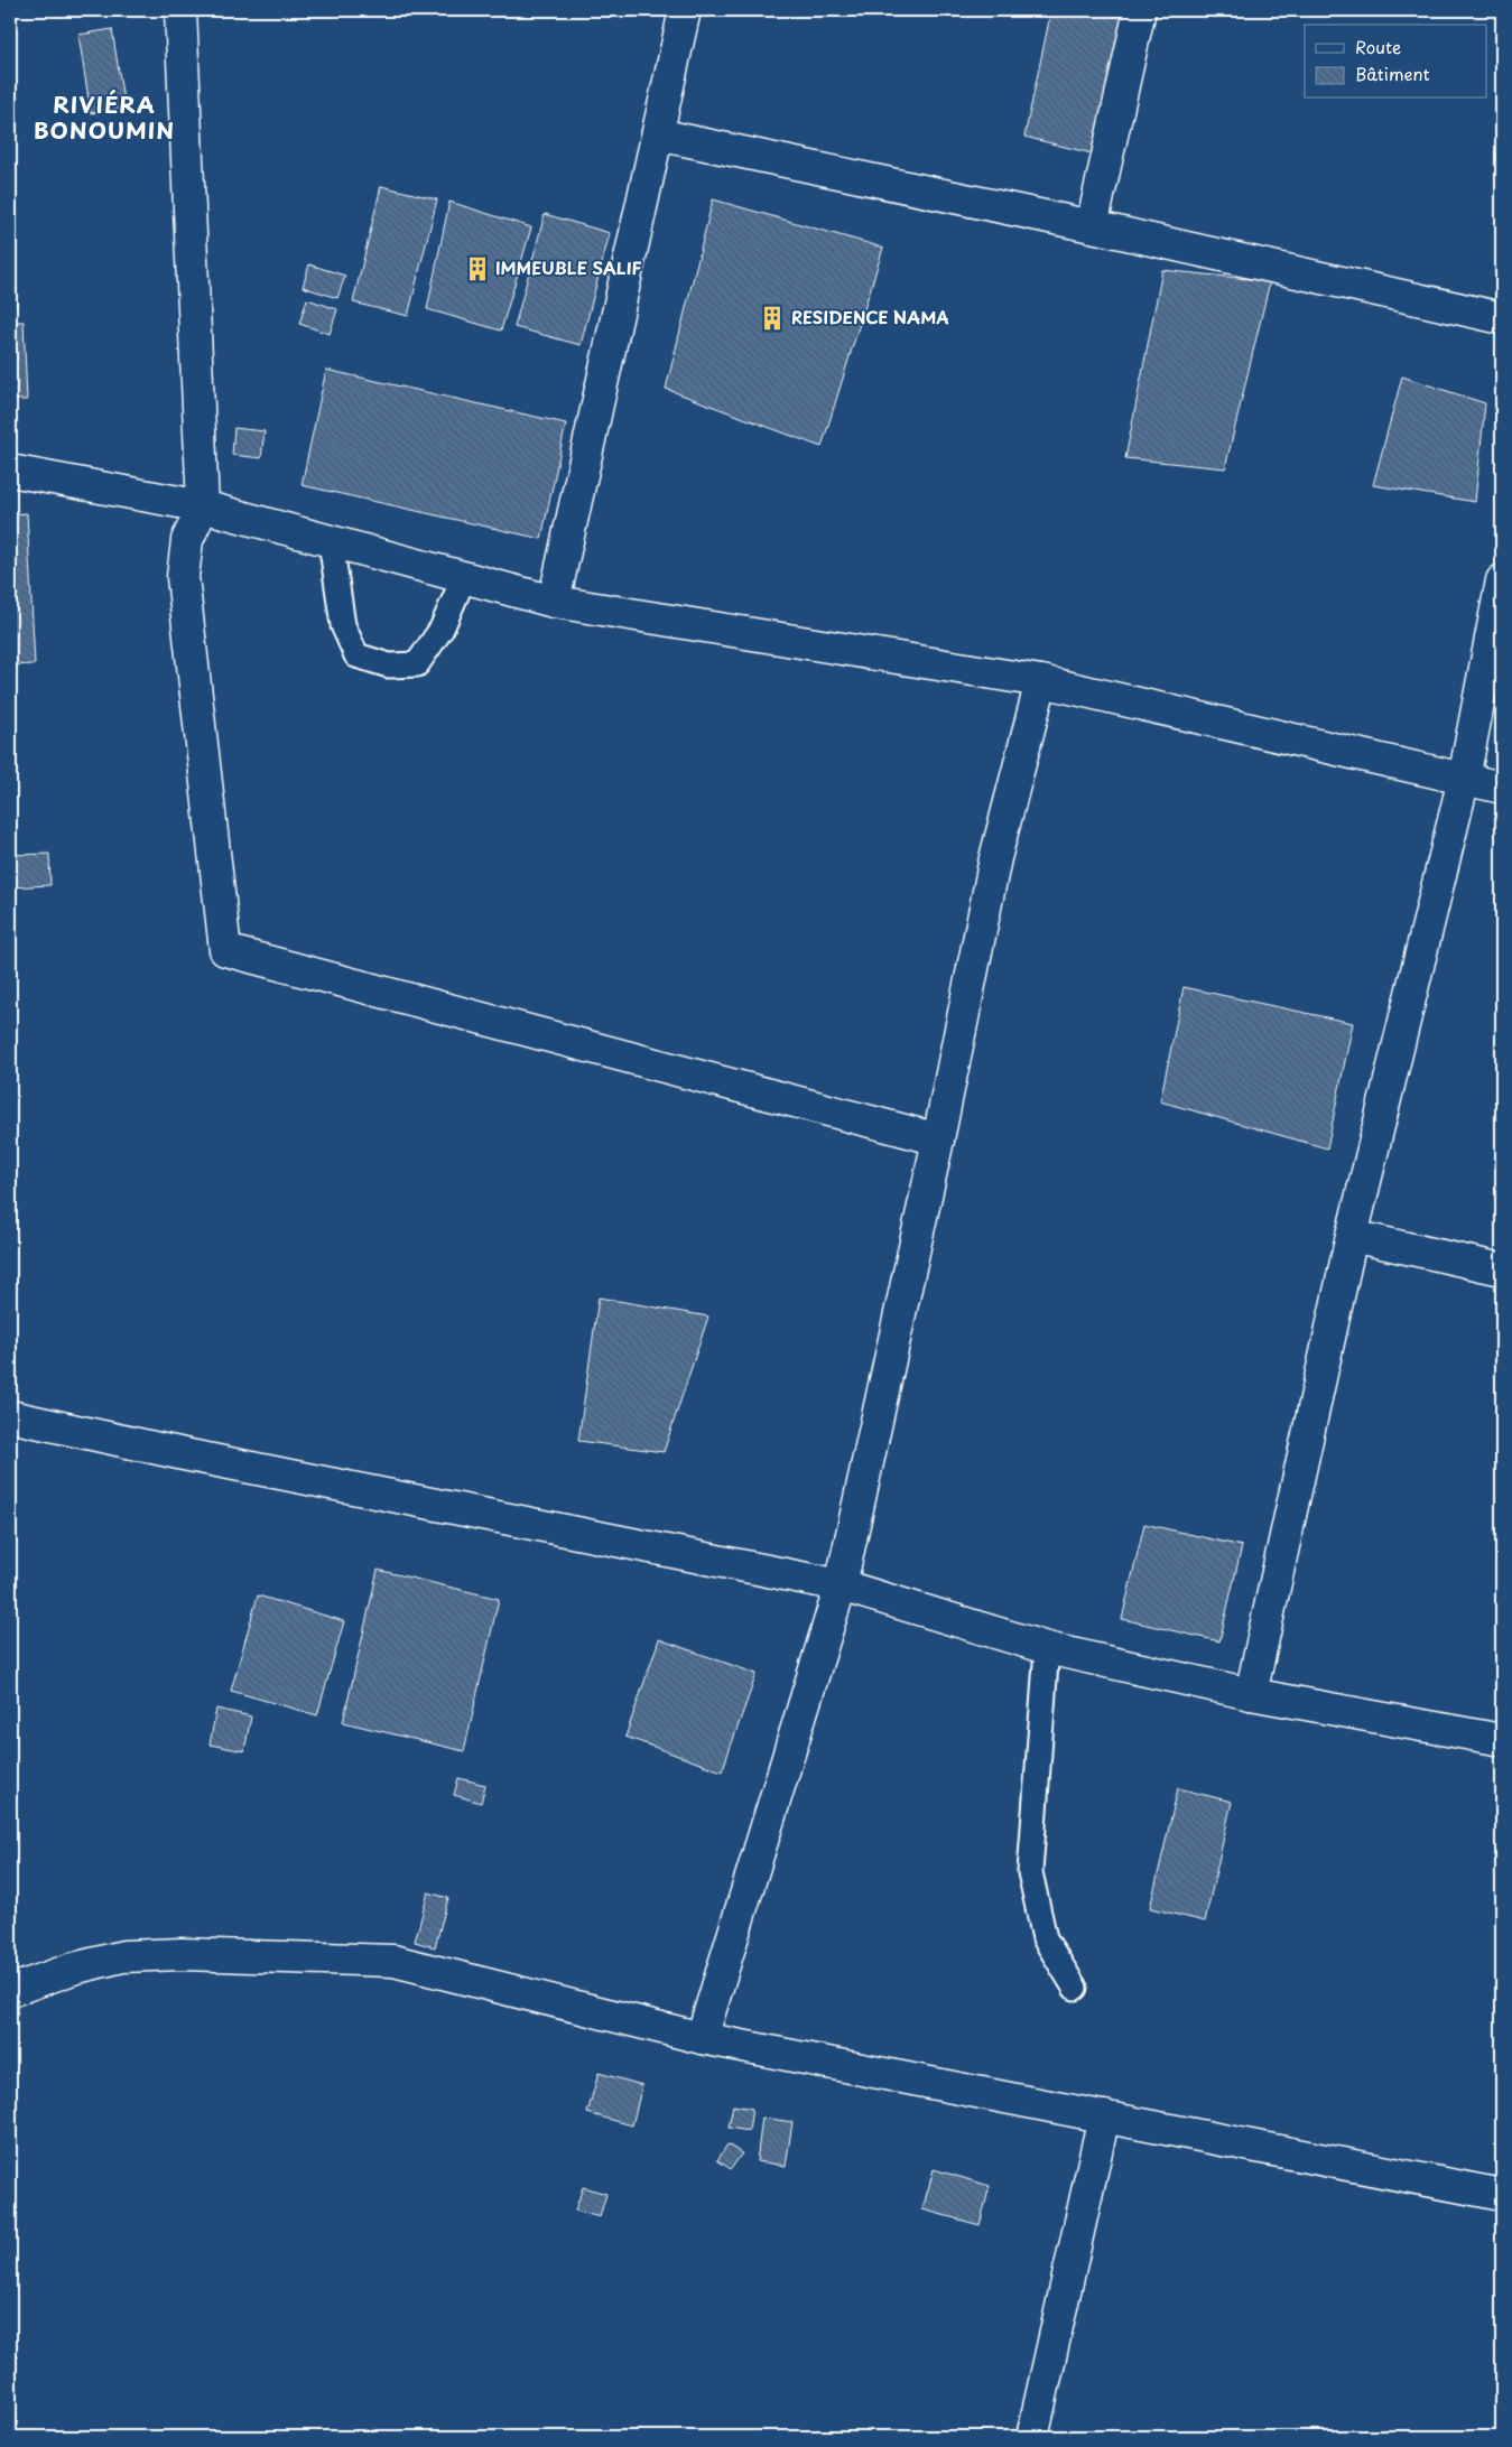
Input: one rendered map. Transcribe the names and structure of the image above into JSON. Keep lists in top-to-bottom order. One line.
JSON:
{"districts":["RIVIÉRA BONOUMIN"],"places":{"building":["IMMEUBLE SALIF","RESIDENCE NAMA"]},"legend":["Route","Bâtiment"]}
